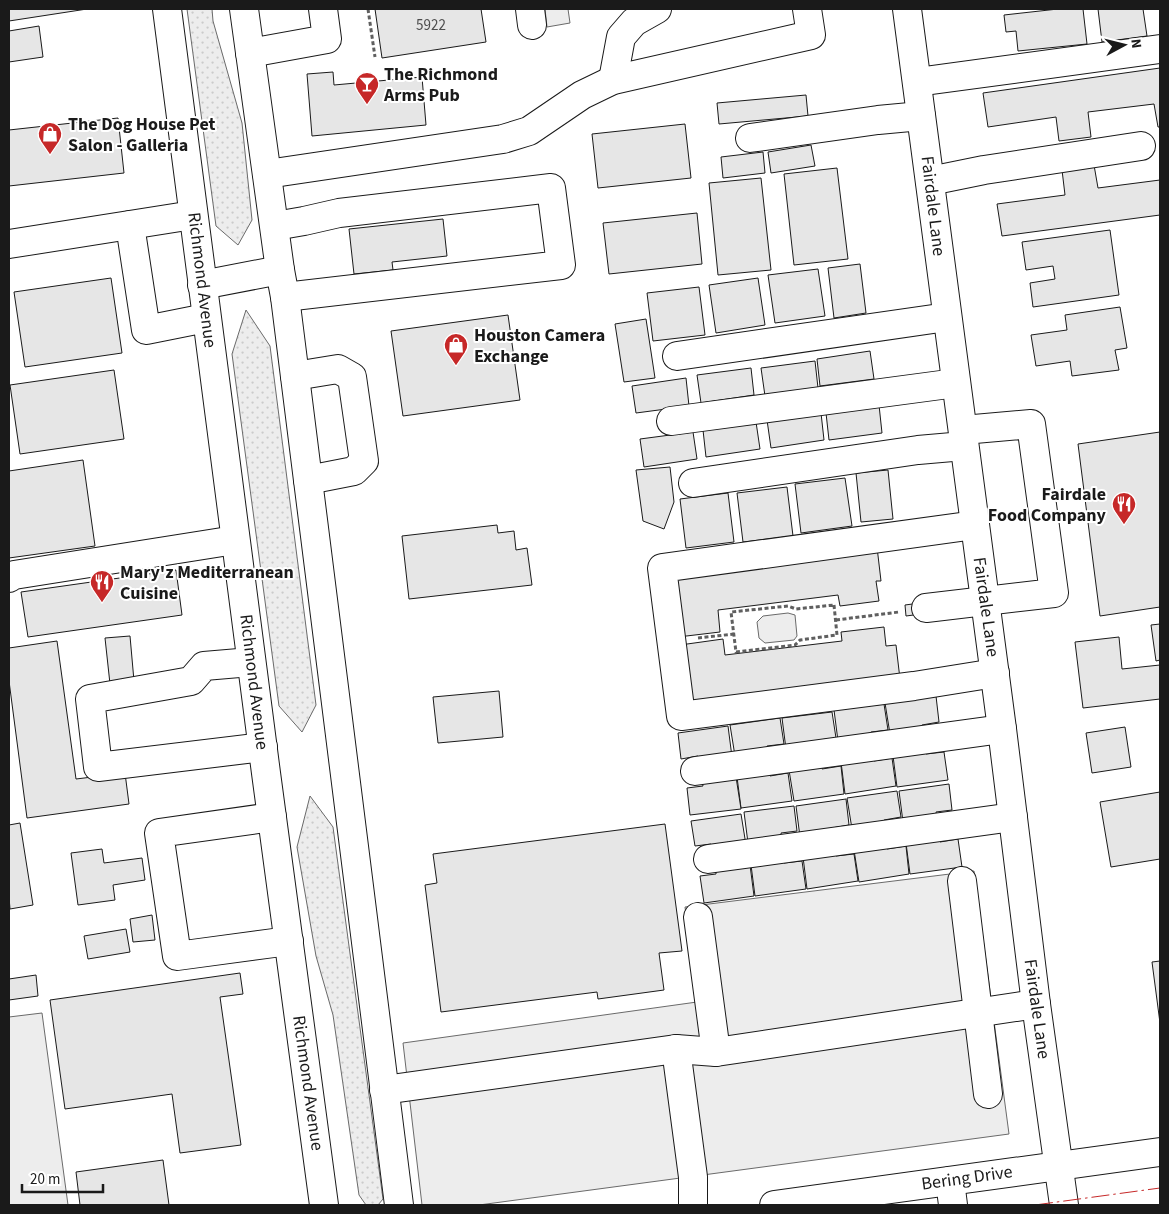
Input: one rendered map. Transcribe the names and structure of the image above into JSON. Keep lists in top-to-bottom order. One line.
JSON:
{"streets":{"main road":["Fairdale Lane","Richmond Avenue","Bering Drive"]},"crossings":[["Fairdale Lane","Bering Drive"]],"places":{"bar":["The Richmond Arms Pub"],"shop":["The Dog House Pet Salon - Galleria","Houston Camera Exchange"],"restaurant":["Fairdale Food Company","Mary'z Mediterranean Cuisine"]},"house_numbers":["5922"],"scale_bar":"20 m","north":"right"}
